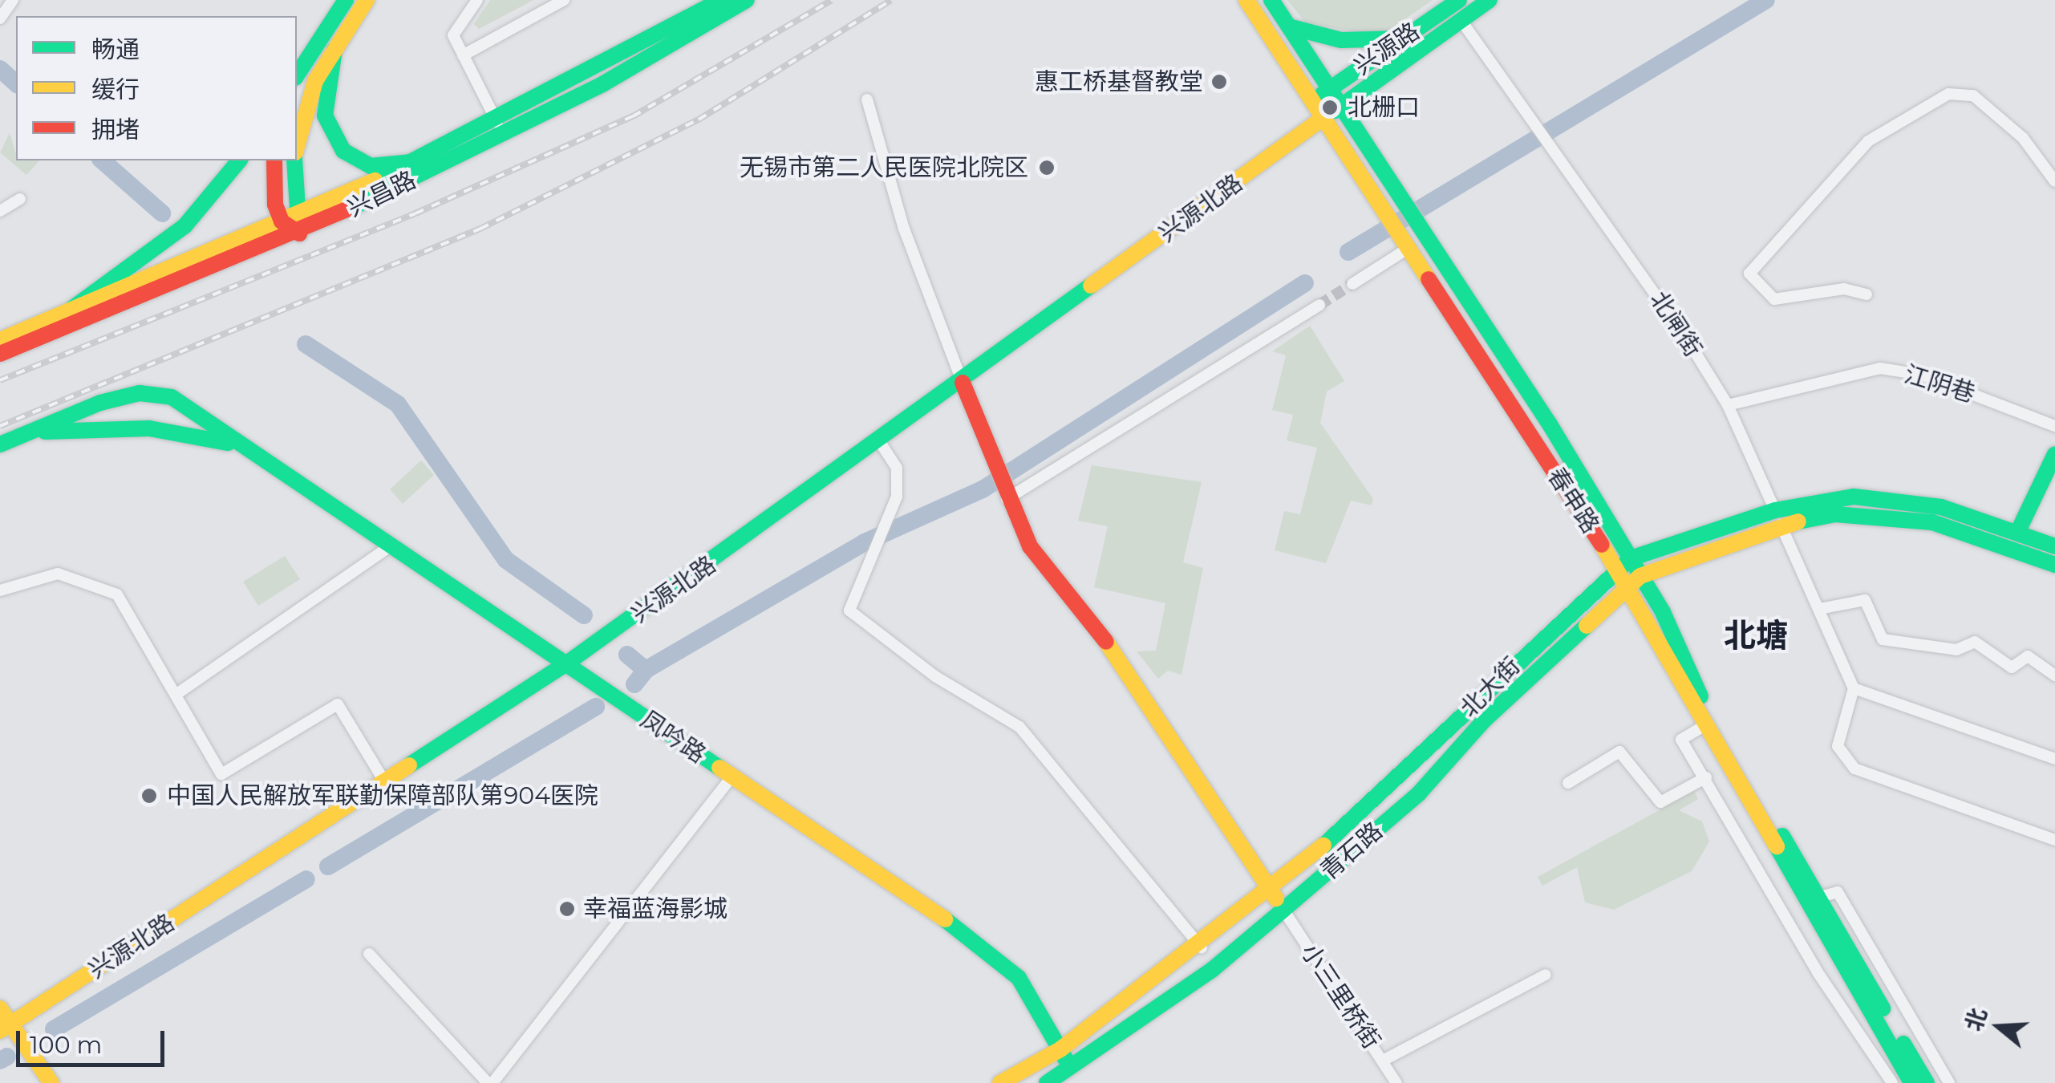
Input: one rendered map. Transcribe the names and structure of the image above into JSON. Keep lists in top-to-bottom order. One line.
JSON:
{"streets":{"main road":["兴源路","兴昌路","兴源北路","春申路","北大街","凤吟路","青石路"],"street":["北闸街","江阴巷","小三里桥街"]},"crossings":[["兴源路","兴源北路"],["兴源路","北闸街"],["兴源路","春申路"],["兴源北路","春申路"],["兴源北路","凤吟路"],["北闸街","江阴巷"],["北闸街","北大街"],["春申路","北大街"],["春申路","青石路"],["北大街","凤吟路"],["北大街","青石路"],["凤吟路","青石路"],["青石路","小三里桥街"]],"districts":["北塘"],"places":["惠工桥基督教堂","北栅口","无锡市第二人民医院北院区","中国人民解放军联勤保障部队第904医院","幸福蓝海影城"],"legend":["畅通","缓行","拥堵"],"scale_bar":"100 m","north":"left"}
